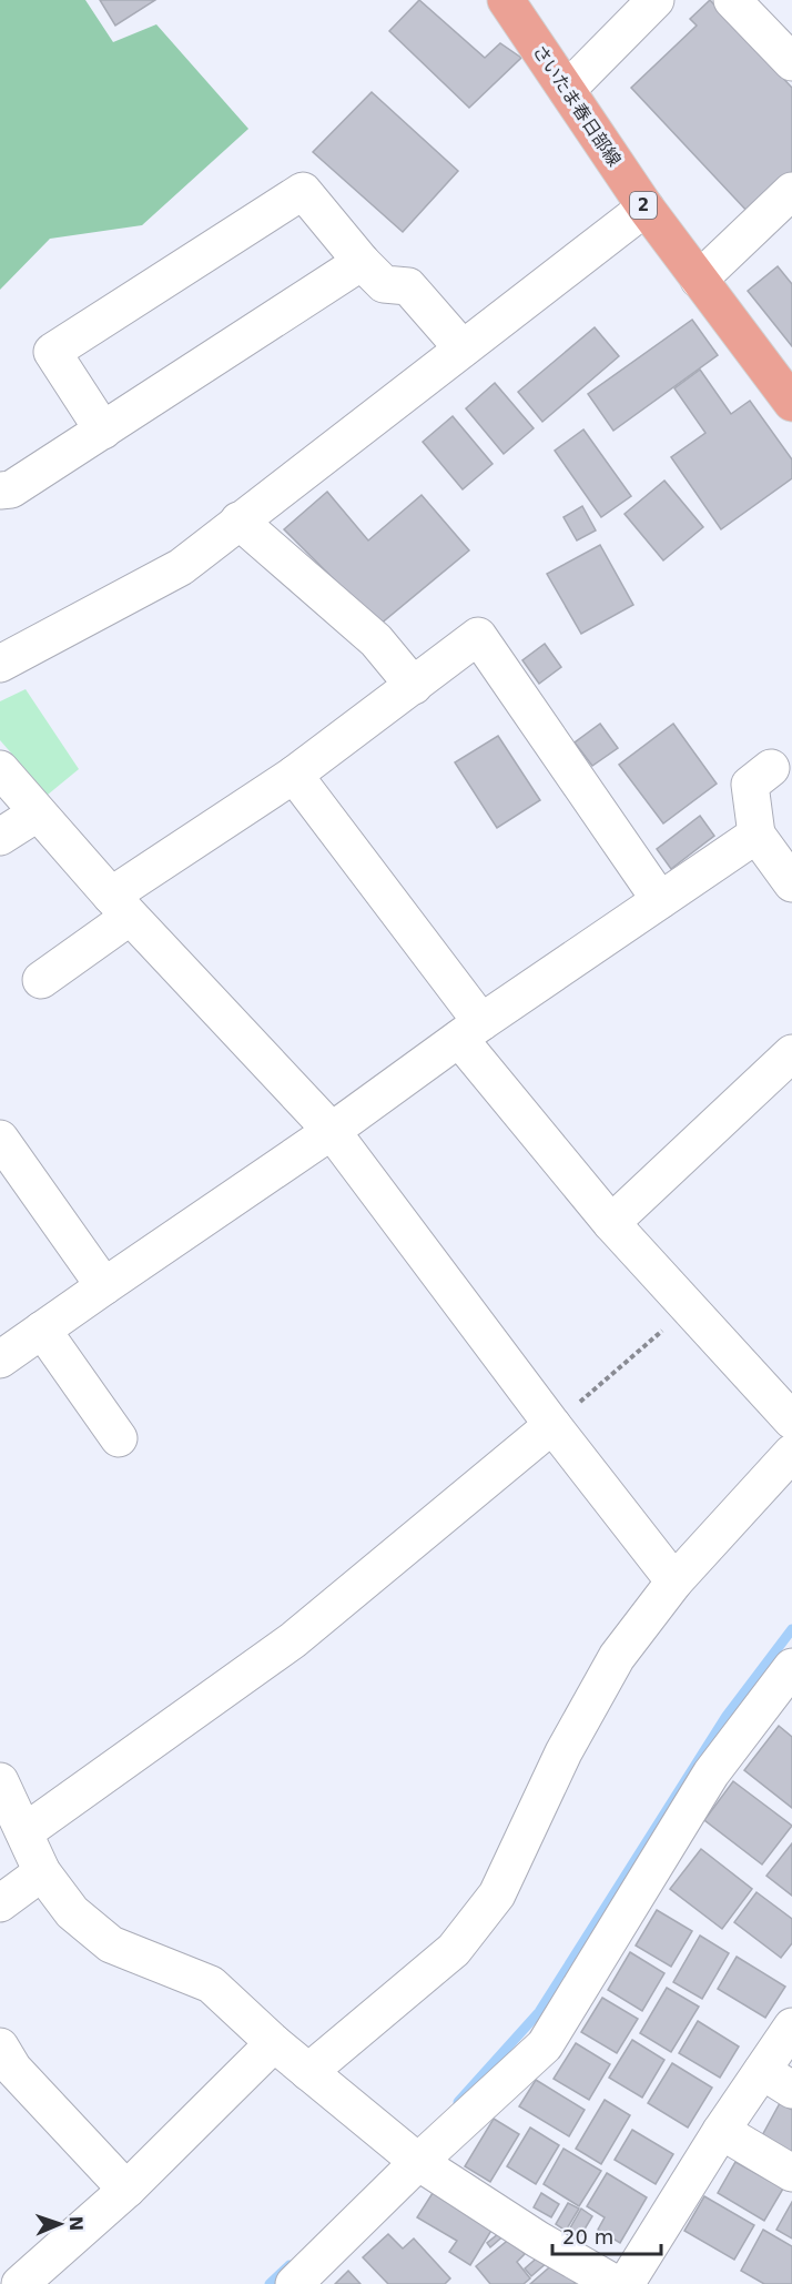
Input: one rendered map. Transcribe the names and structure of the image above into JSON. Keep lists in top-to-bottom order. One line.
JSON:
{"streets":{"main road":["さいたま春日部線","2"]},"scale_bar":"20 m","north":"right"}
